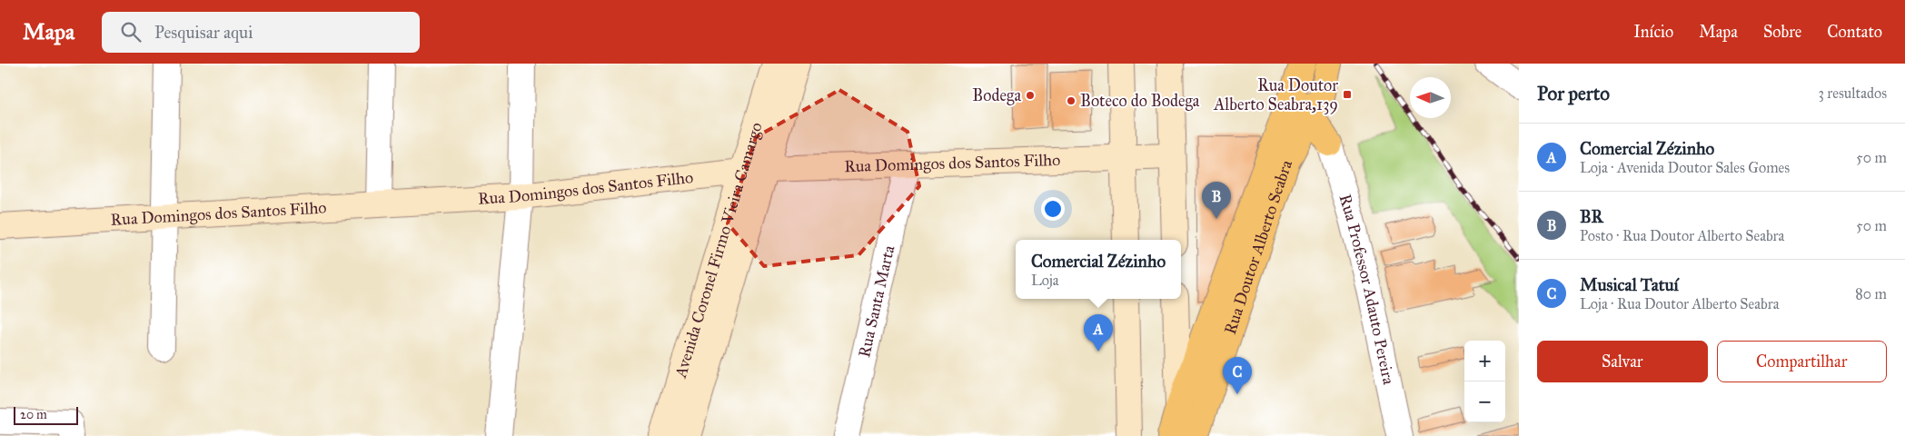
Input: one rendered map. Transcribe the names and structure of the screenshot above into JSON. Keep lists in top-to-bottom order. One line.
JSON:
{"streets":{"main road":["Rua Domingos dos Santos Filho","Rua Doutor Alberto Seabra","Avenida Coronel Firmo Vieira Camargo"],"street":["Rua Professor Adauto Pereira","Rua Santa Marta"]},"crossings":[["Rua Domingos dos Santos Filho","Avenida Coronel Firmo Vieira Camargo"],["Rua Domingos dos Santos Filho","Rua Santa Marta"]],"places":{"transit":["Rua Doutor Alberto Seabra,139"],"other":["Bodega","Boteco do Bodega"]},"scale_bar":"20 m","north":"left","page":{"header":"Mapa","search":"Pesquisar aqui","nav":["Início","Mapa","Sobre","Contato"],"heading":["Por perto","3 resultados"],"list":[{"mark":"A","name":"Comercial Zézinho","note":"Loja · Avenida Doutor Sales Gomes","value":"50 m"},{"mark":"B","name":"BR","note":"Posto · Rua Doutor Alberto Seabra","value":"50 m"},{"mark":"C","name":"Musical Tatuí","note":"Loja · Rua Doutor Alberto Seabra","value":"80 m"}],"pins":["B","A","C"],"popup":["Comercial Zézinho","Loja"],"buttons":["Salvar","Compartilhar"],"map_buttons":["+","−"],"scale":"20 m"}}
